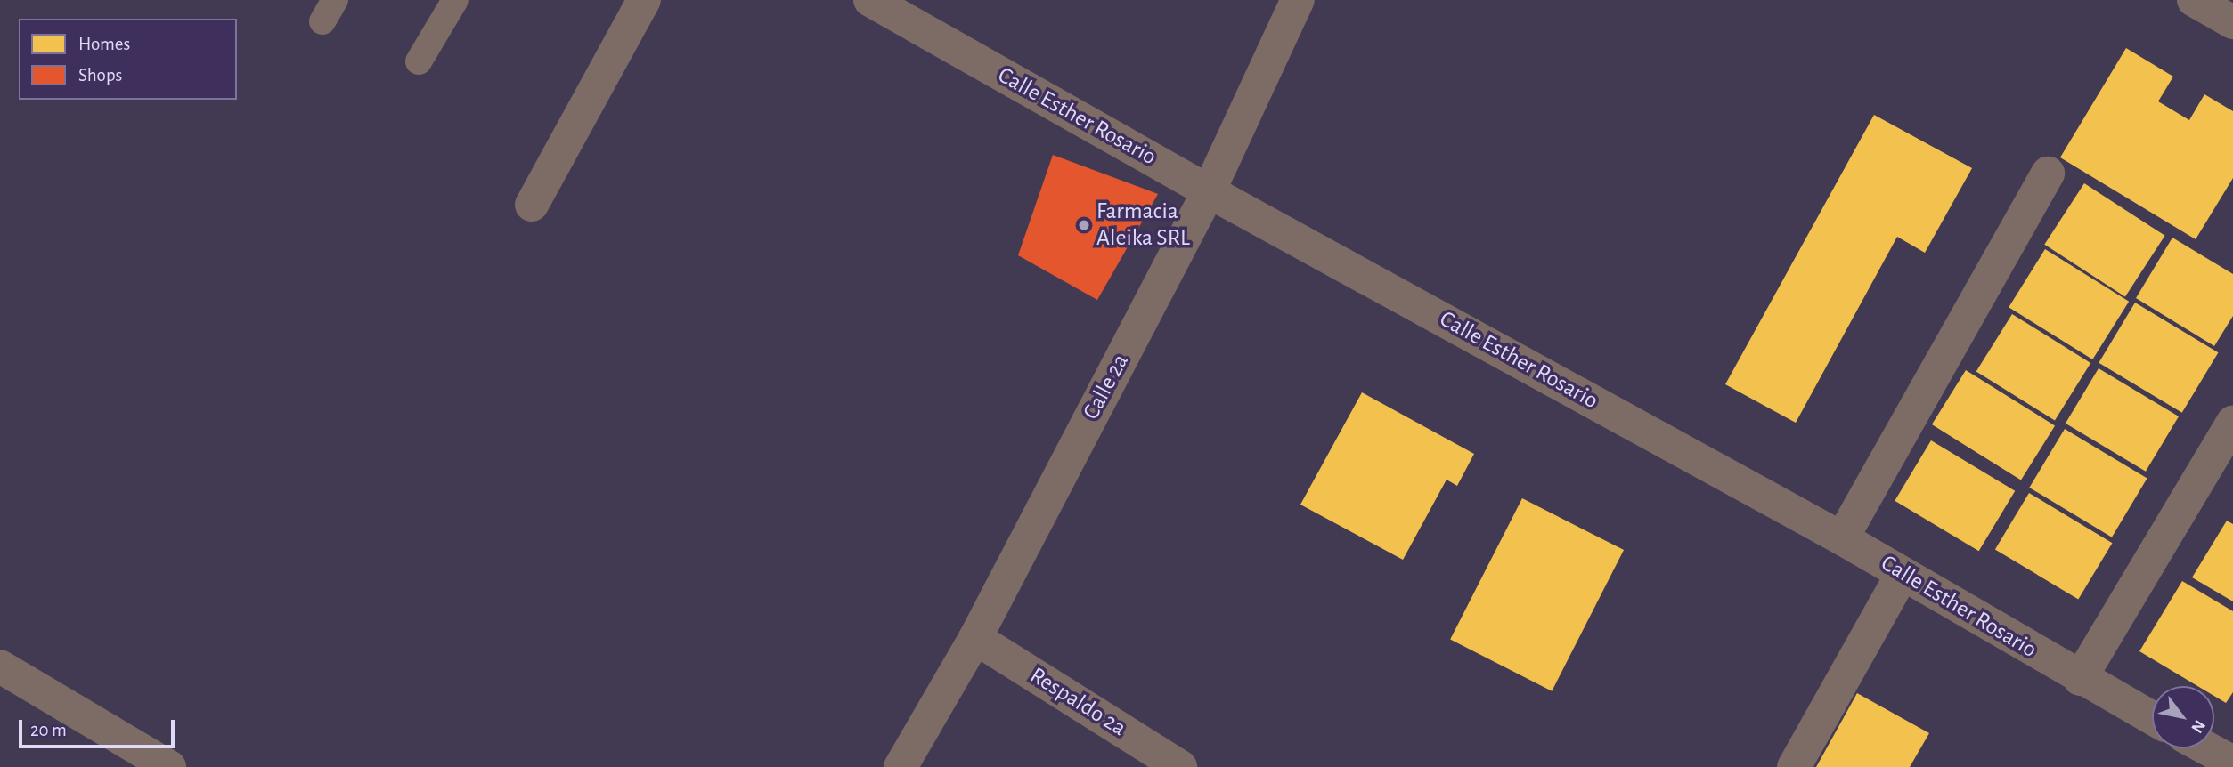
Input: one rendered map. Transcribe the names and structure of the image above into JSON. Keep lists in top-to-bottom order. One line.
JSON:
{"streets":{"street":["Calle Esther Rosario","Calle 2a","Respaldo 2a"]},"crossings":[["Calle Esther Rosario","Calle 2a"],["Calle 2a","Respaldo 2a"]],"places":["Farmacia Aleika SRL"],"legend":["Homes","Shops"],"scale_bar":"20 m","north":"bottom right"}
